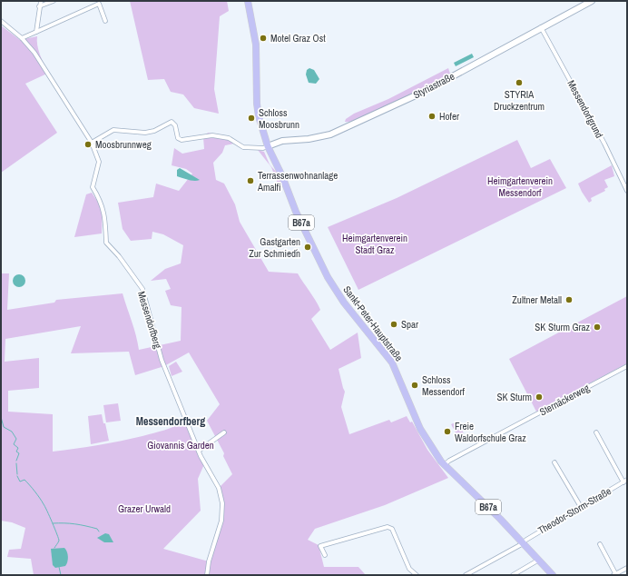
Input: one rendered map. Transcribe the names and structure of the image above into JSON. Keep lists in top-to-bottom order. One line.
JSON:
{"streets":{"main road":["B67a","Sankt-Peter-Hauptstraße"],"street":["Styriastraße","Messendorfgrund","Messendorfberg","Sternäckerweg","Theodor-Storm-Straße"]},"crossings":[["Styriastraße","Messendorfgrund"],["Styriastraße","Sankt-Peter-Hauptstraße"],["Sankt-Peter-Hauptstraße","Sternäckerweg"],["Sankt-Peter-Hauptstraße","Theodor-Storm-Straße"]],"districts":["Messendorfberg"],"parks":["Heimgartenverein Messendorf","Heimgartenverein Stadt Graz","Giovannis Garden","Grazer Urwald"],"places":["Motel Graz Ost","STYRIA Druckzentrum","Hofer","Schloss Moosbrunn","Moosbrunnweg","Terrassenwohnanlage Amalfi","Gastgarten Zur Schmied´n","Zultner Metall","Spar","SK Sturm Graz","Schloss Messendorf","SK Sturm","Freie Waldorfschule Graz"]}
